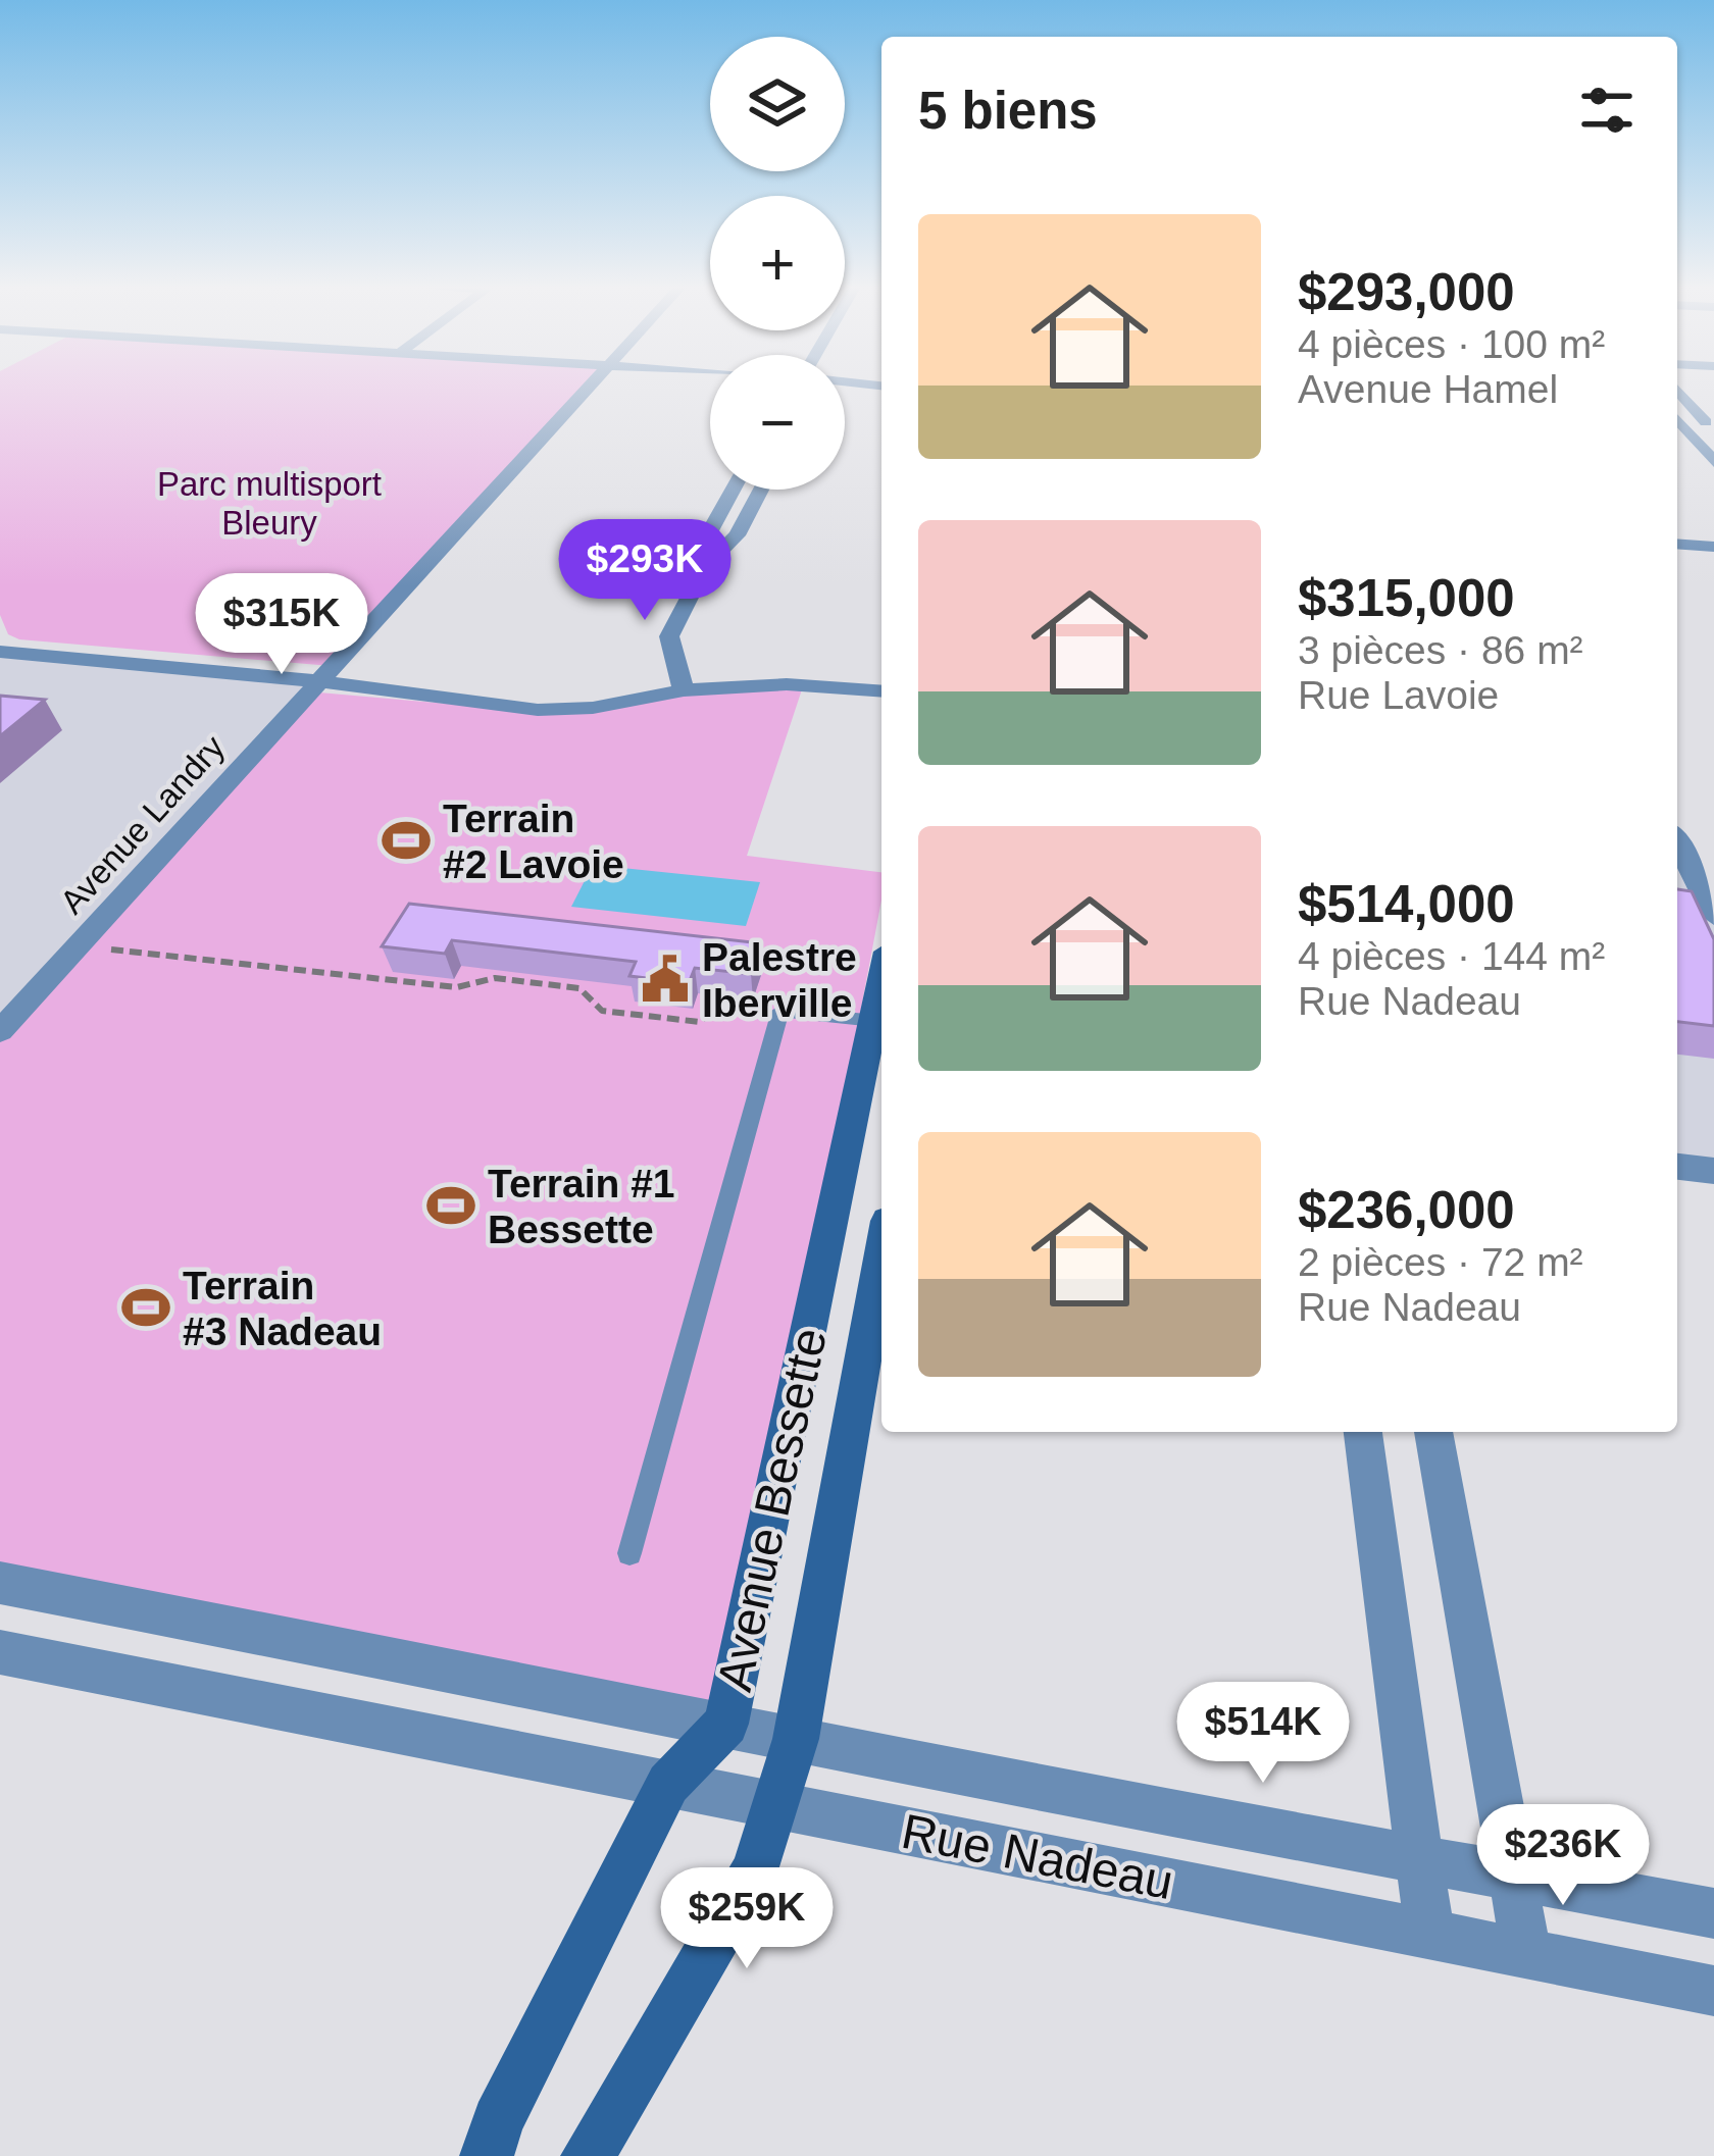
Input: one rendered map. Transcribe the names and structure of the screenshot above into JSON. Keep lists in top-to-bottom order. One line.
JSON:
{"streets":{"street":["Avenue Landry","Avenue Bessette","Rue Nadeau"]},"crossings":[["Avenue Bessette","Rue Nadeau"]],"parks":["Parc multisport Bleury"],"places":{"sports":["Terrain #2 Lavoie","Terrain #1 Bessette","Terrain #3 Nadeau"],"public building":["Palestre Iberville"]},"page":{"map_buttons":["+","−"],"heading":"5 biens","list":[{"name":"$293,000","note":"4 pièces · 100 m² · Avenue Hamel"},{"name":"$315,000","note":"3 pièces · 86 m² · Rue Lavoie"},{"name":"$514,000","note":"4 pièces · 144 m² · Rue Nadeau"},{"name":"$236,000","note":"2 pièces · 72 m² · Rue Nadeau"}],"price":["$293K","$315K","$514K","$236K","$259K"]}}
